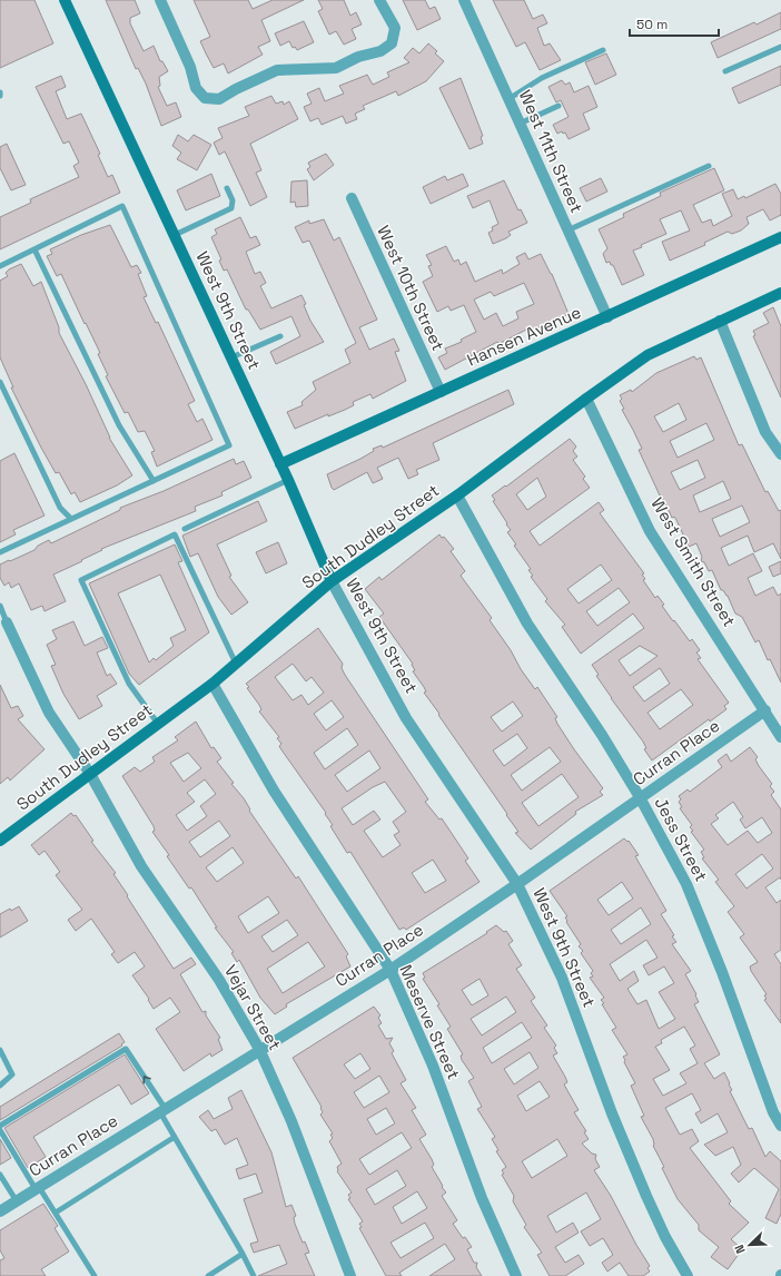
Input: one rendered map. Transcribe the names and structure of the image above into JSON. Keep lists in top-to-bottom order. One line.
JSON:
{"streets":{"street":["West 11th Street","West 10th Street","West 9th Street","Hansen Avenue","South Dudley Street","West Smith Street","Curran Place","Jess Street","Vejar Street","Meserve Street"]},"crossings":[["West 11th Street","Hansen Avenue"],["West 10th Street","Hansen Avenue"],["West 9th Street","Hansen Avenue"],["West 9th Street","South Dudley Street"],["West 9th Street","Curran Place"],["South Dudley Street","West Smith Street"],["South Dudley Street","Jess Street"],["South Dudley Street","Vejar Street"],["South Dudley Street","Meserve Street"],["West Smith Street","Curran Place"],["Curran Place","Jess Street"],["Curran Place","Vejar Street"],["Curran Place","Meserve Street"]],"scale_bar":"50 m","north":"bottom left"}
